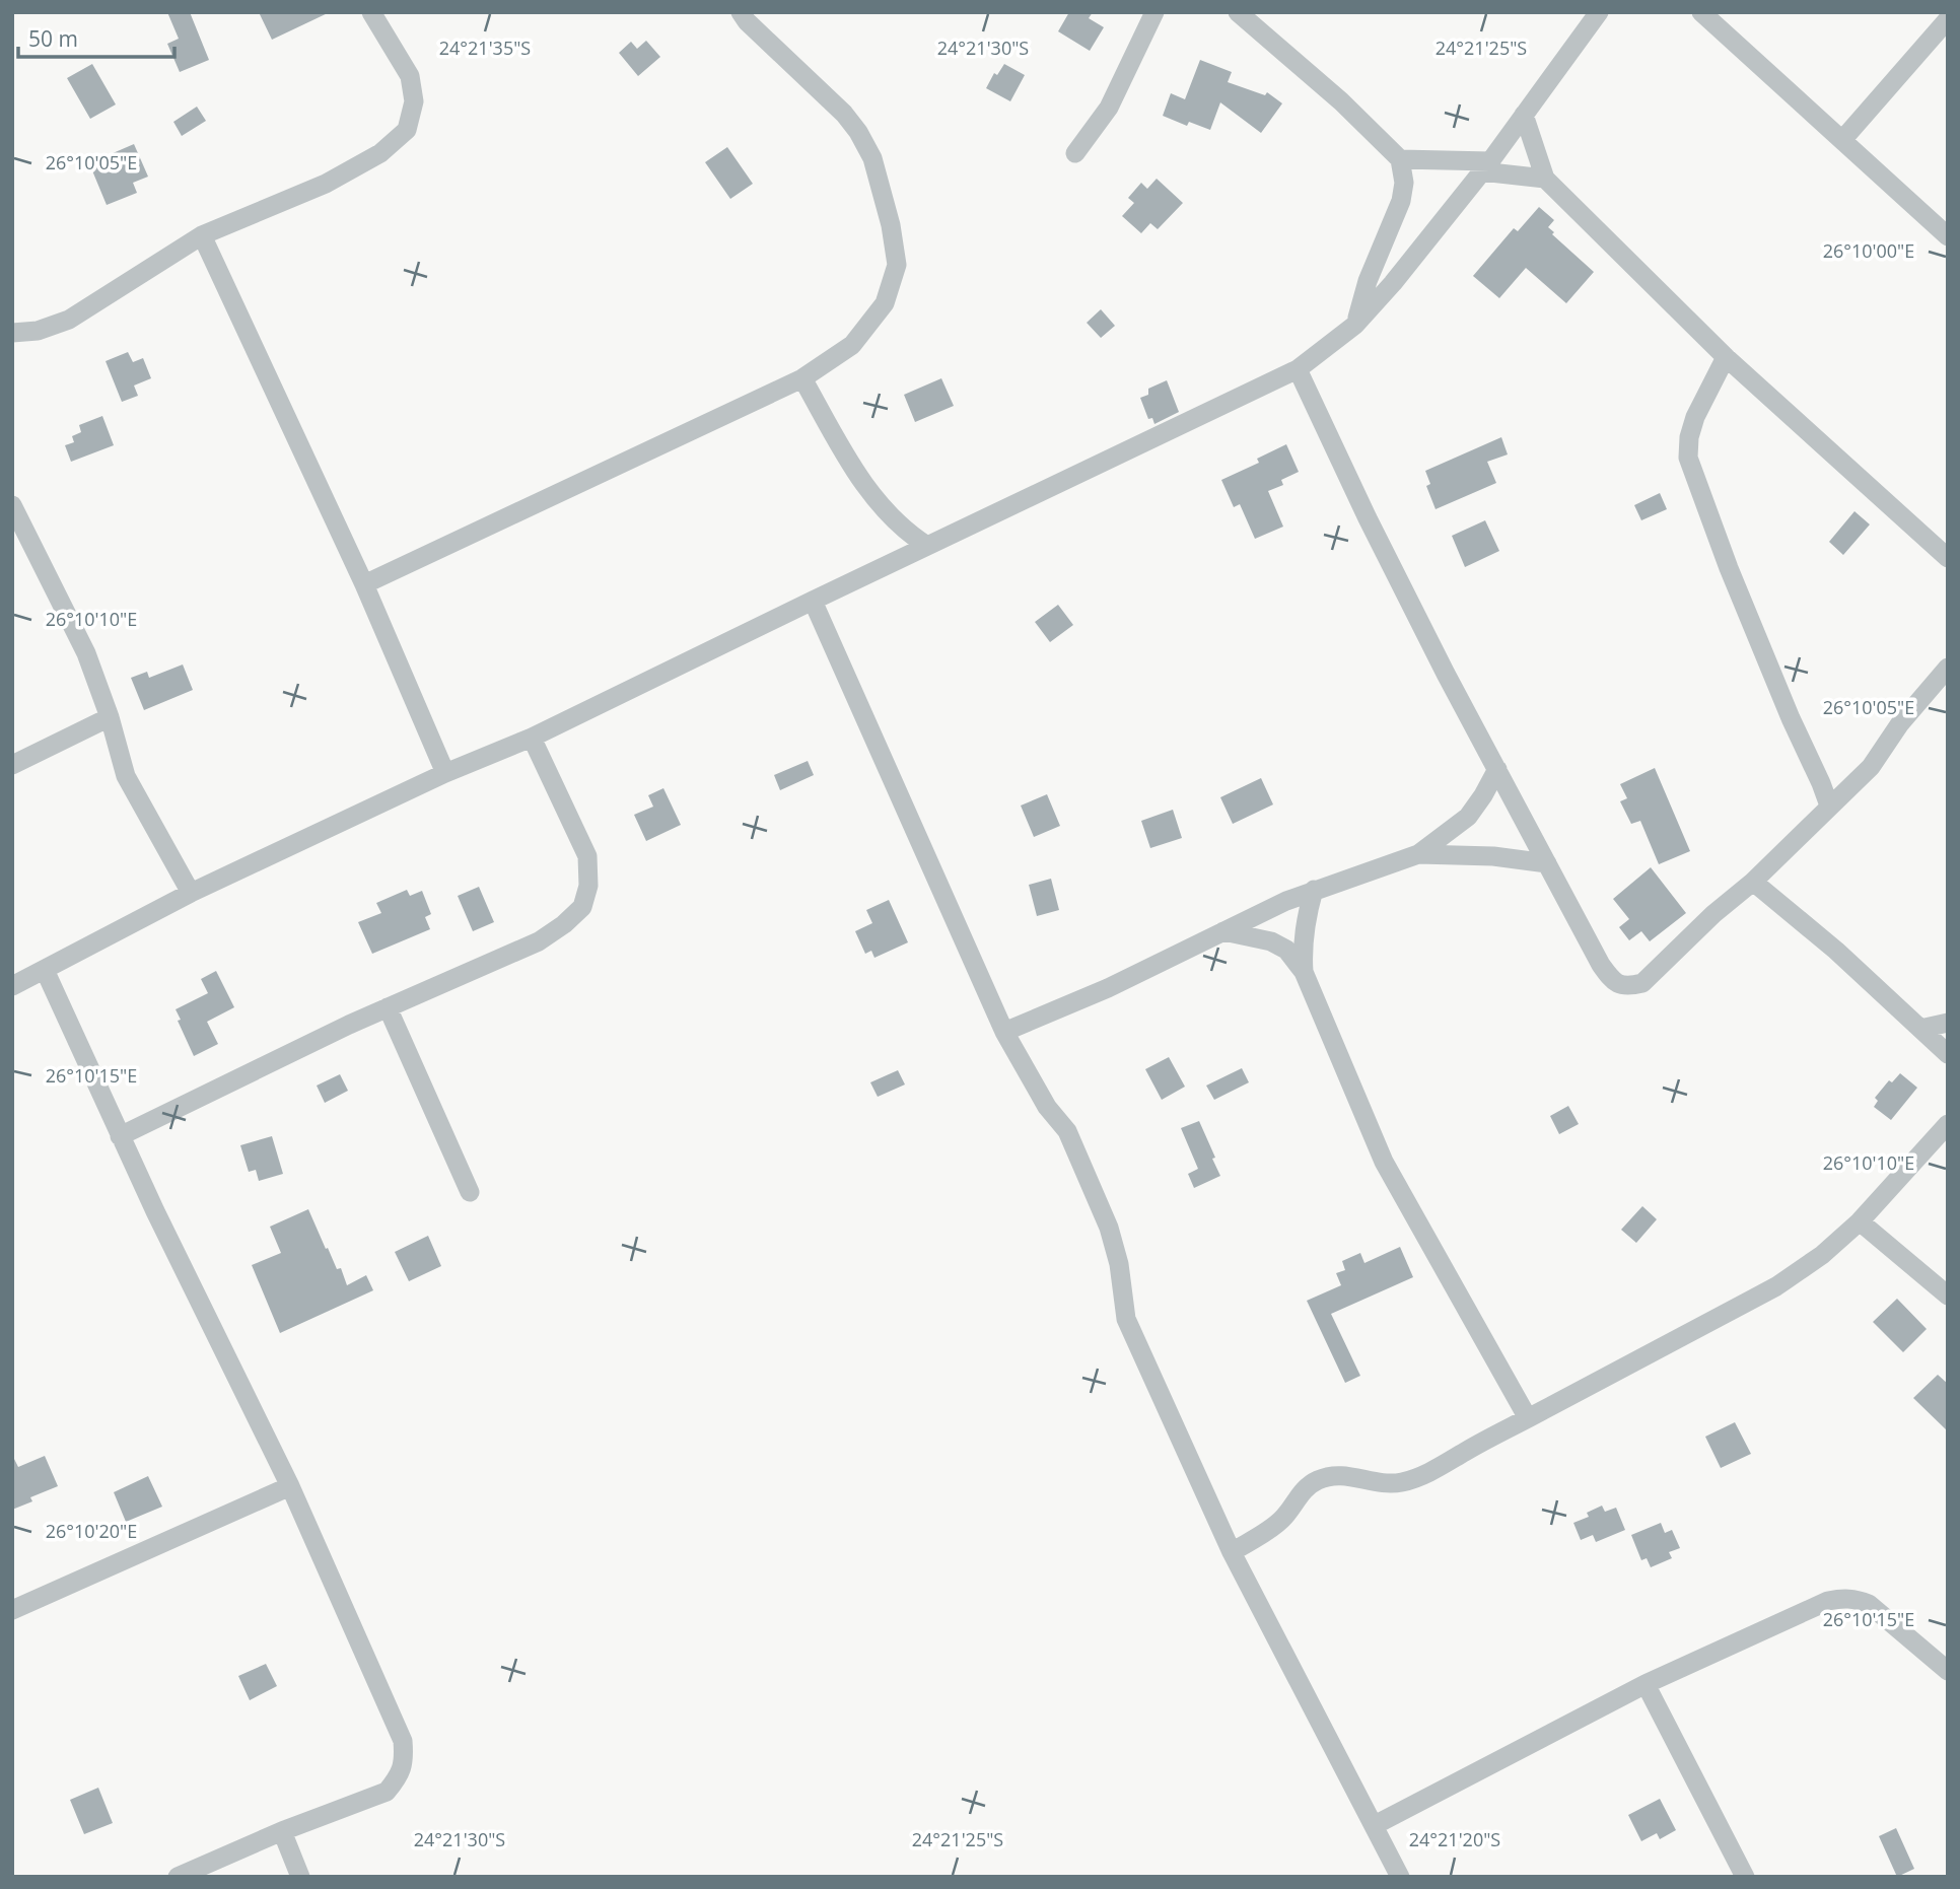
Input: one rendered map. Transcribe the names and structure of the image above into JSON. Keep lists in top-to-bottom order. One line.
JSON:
{"scale_bar":"50 m","coordinates":["24°21'35\"S","24°21'30\"S","24°21'25\"S","26°10'05\"E","26°10'00\"E","26°10'10\"E","26°10'15\"E","26°10'20\"E","24°21'20\"S"]}
